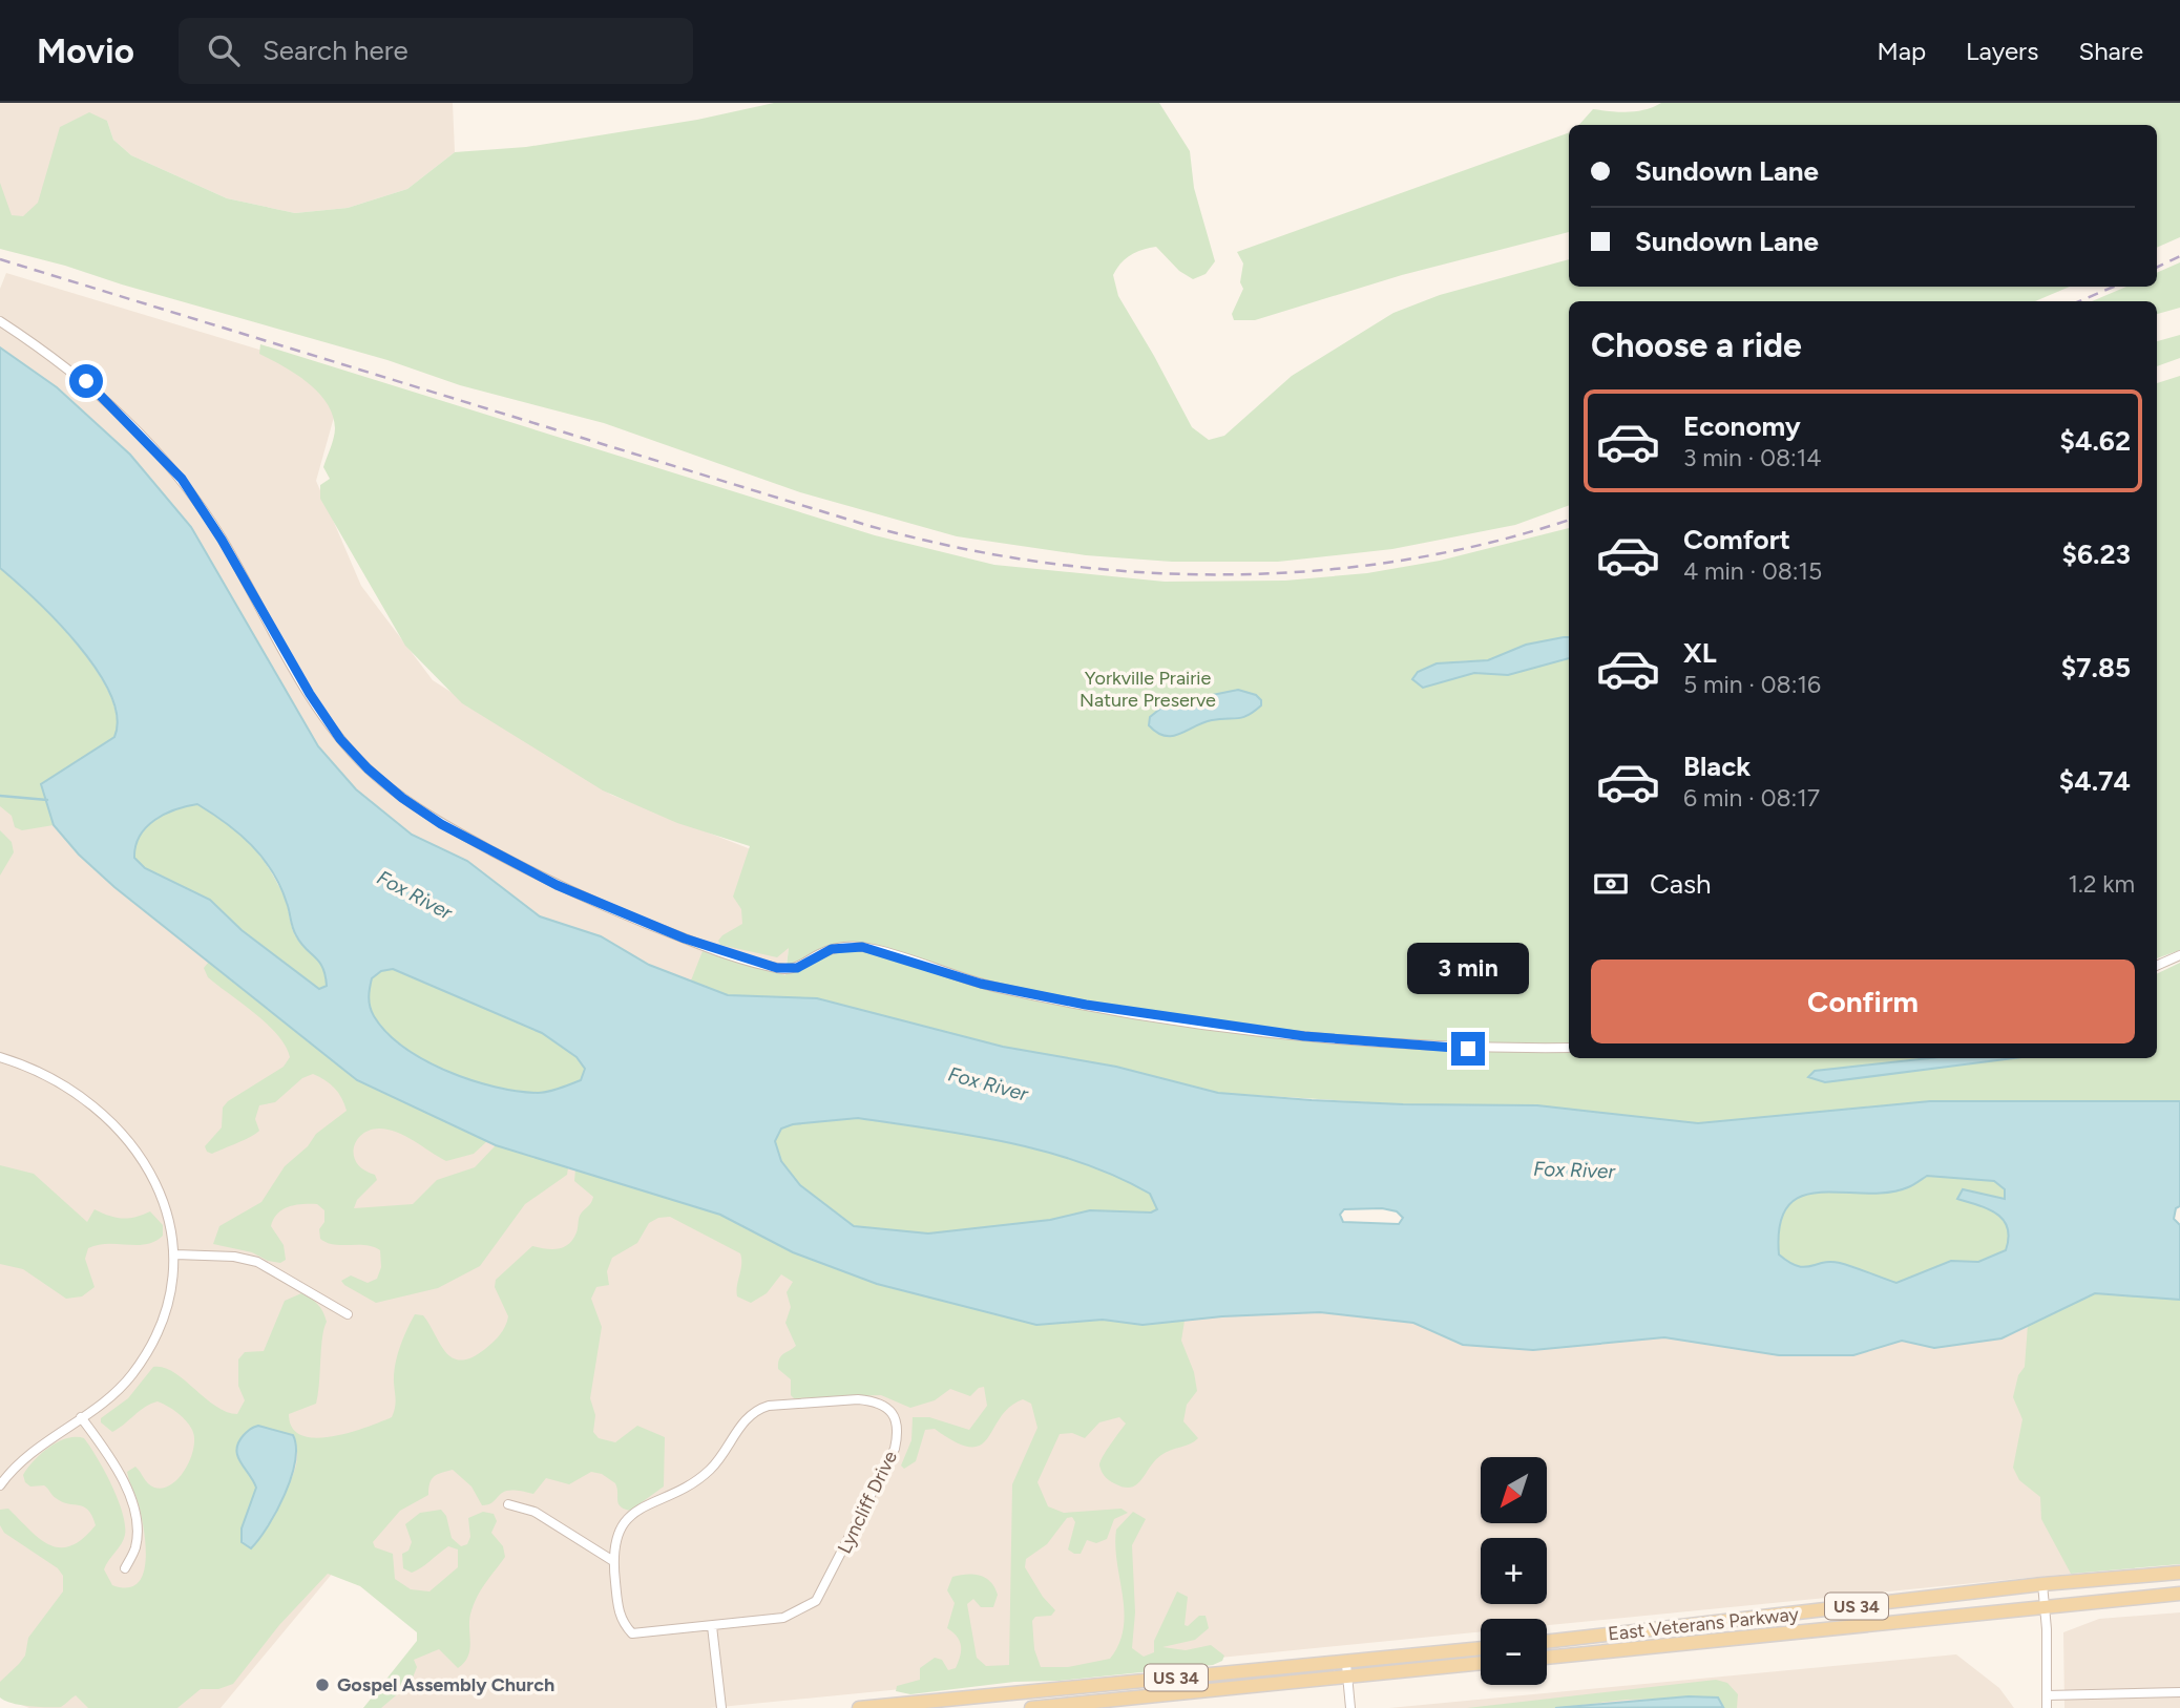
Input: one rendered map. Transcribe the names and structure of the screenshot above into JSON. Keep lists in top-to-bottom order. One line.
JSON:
{"streets":{"main road":["US 34","East Veterans Parkway"],"street":["Lyncliff Drive"]},"water":["Fox River"],"parks":["Yorkville Prairie Nature Preserve"],"places":["Gospel Assembly Church"],"north":"bottom left","page":{"header":"Movio","search":"Search here","nav":["Map","Layers","Share"],"banner":["Sundown Lane","Sundown Lane"],"heading":"Choose a ride","list":[{"name":"Economy","note":"3 min · 08:14","value":"$4.62"},{"name":"Comfort","note":"4 min · 08:15","value":"$6.23"},{"name":"XL","note":"5 min · 08:16","value":"$7.85"},{"name":"Black","note":"6 min · 08:17","value":"$4.74"}],"pay":["Cash","1.2 km"],"bubble":"3 min","buttons":"Confirm","map_buttons":["+","−"]}}
